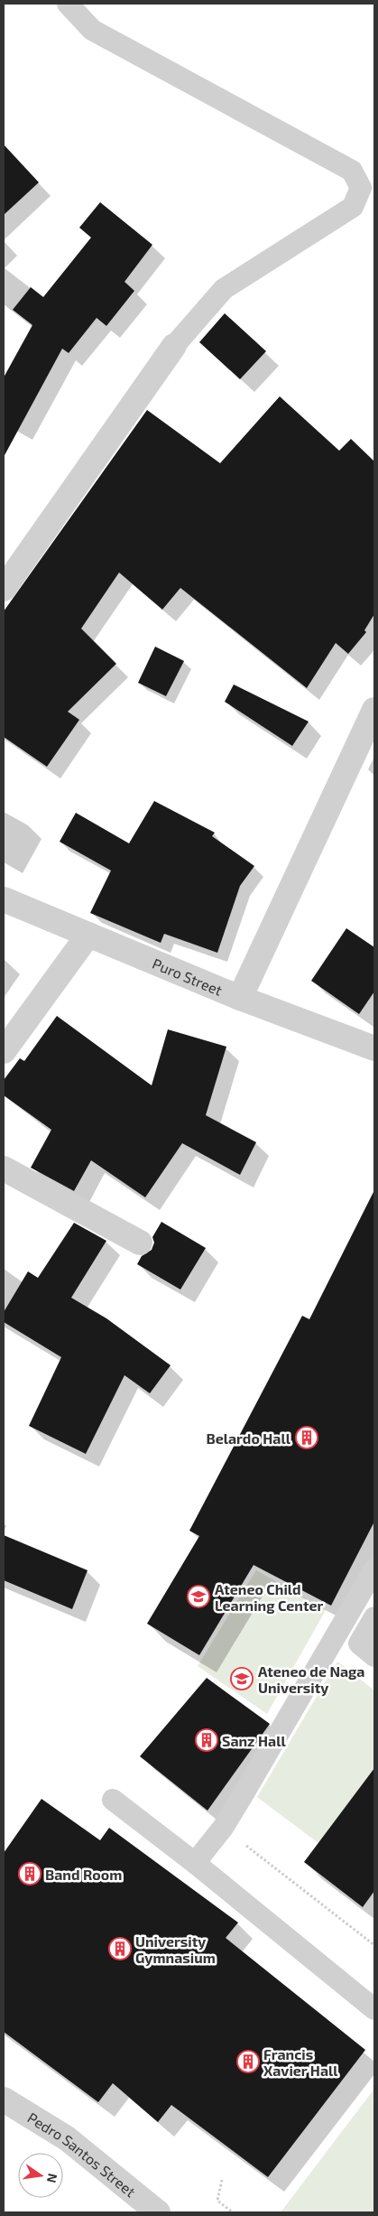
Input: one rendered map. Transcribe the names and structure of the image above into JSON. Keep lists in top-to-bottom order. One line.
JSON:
{"streets":{"street":["Puro Street","Pedro Santos Street"]},"places":{"building":["Belardo Hall","Sanz Hall","Band Room","University Gymnasium","Francis Xavier Hall"],"school or university":["Ateneo Child Learning Center","Ateneo de Naga University"]},"north":"right"}
